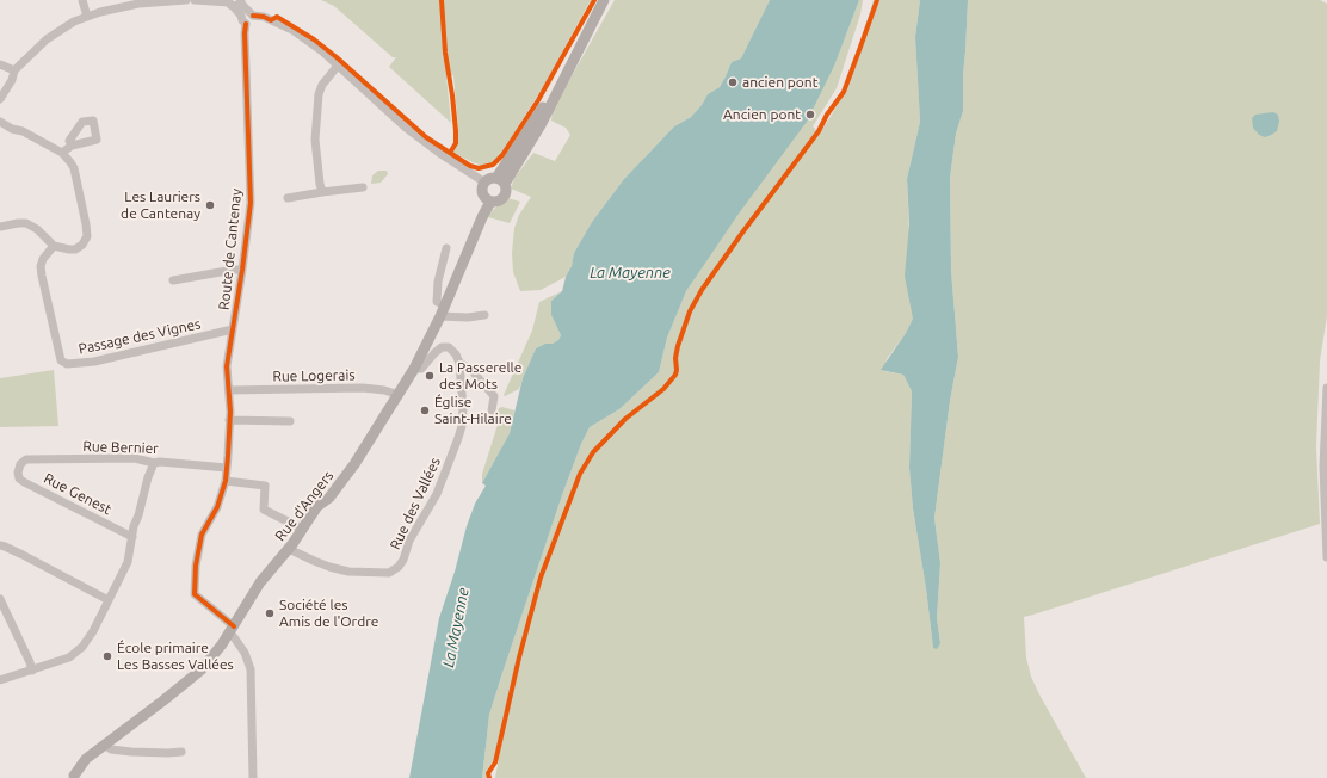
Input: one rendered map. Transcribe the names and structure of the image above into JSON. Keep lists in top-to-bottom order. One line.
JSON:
{"streets":{"main road":["Rue d'Angers"],"street":["Route de Cantenay","Passage des Vignes","Rue Logerais","Rue Bernier","Rue Genest","Rue des Vallées"]},"crossings":[["Route de Cantenay","Passage des Vignes"],["Route de Cantenay","Rue Logerais"],["Route de Cantenay","Rue Bernier"],["Route de Cantenay","Rue d'Angers"],["Rue Logerais","Rue d'Angers"],["Rue Bernier","Rue Genest"],["Rue des Vallées","Rue d'Angers"]],"water":["La Mayenne"],"places":["ancien pont","Ancien pont","Les Lauriers de Cantenay","La Passerelle des Mots","Église Saint-Hilaire","Société les Amis de l'Ordre","École primaire Les Basses Vallées"]}
